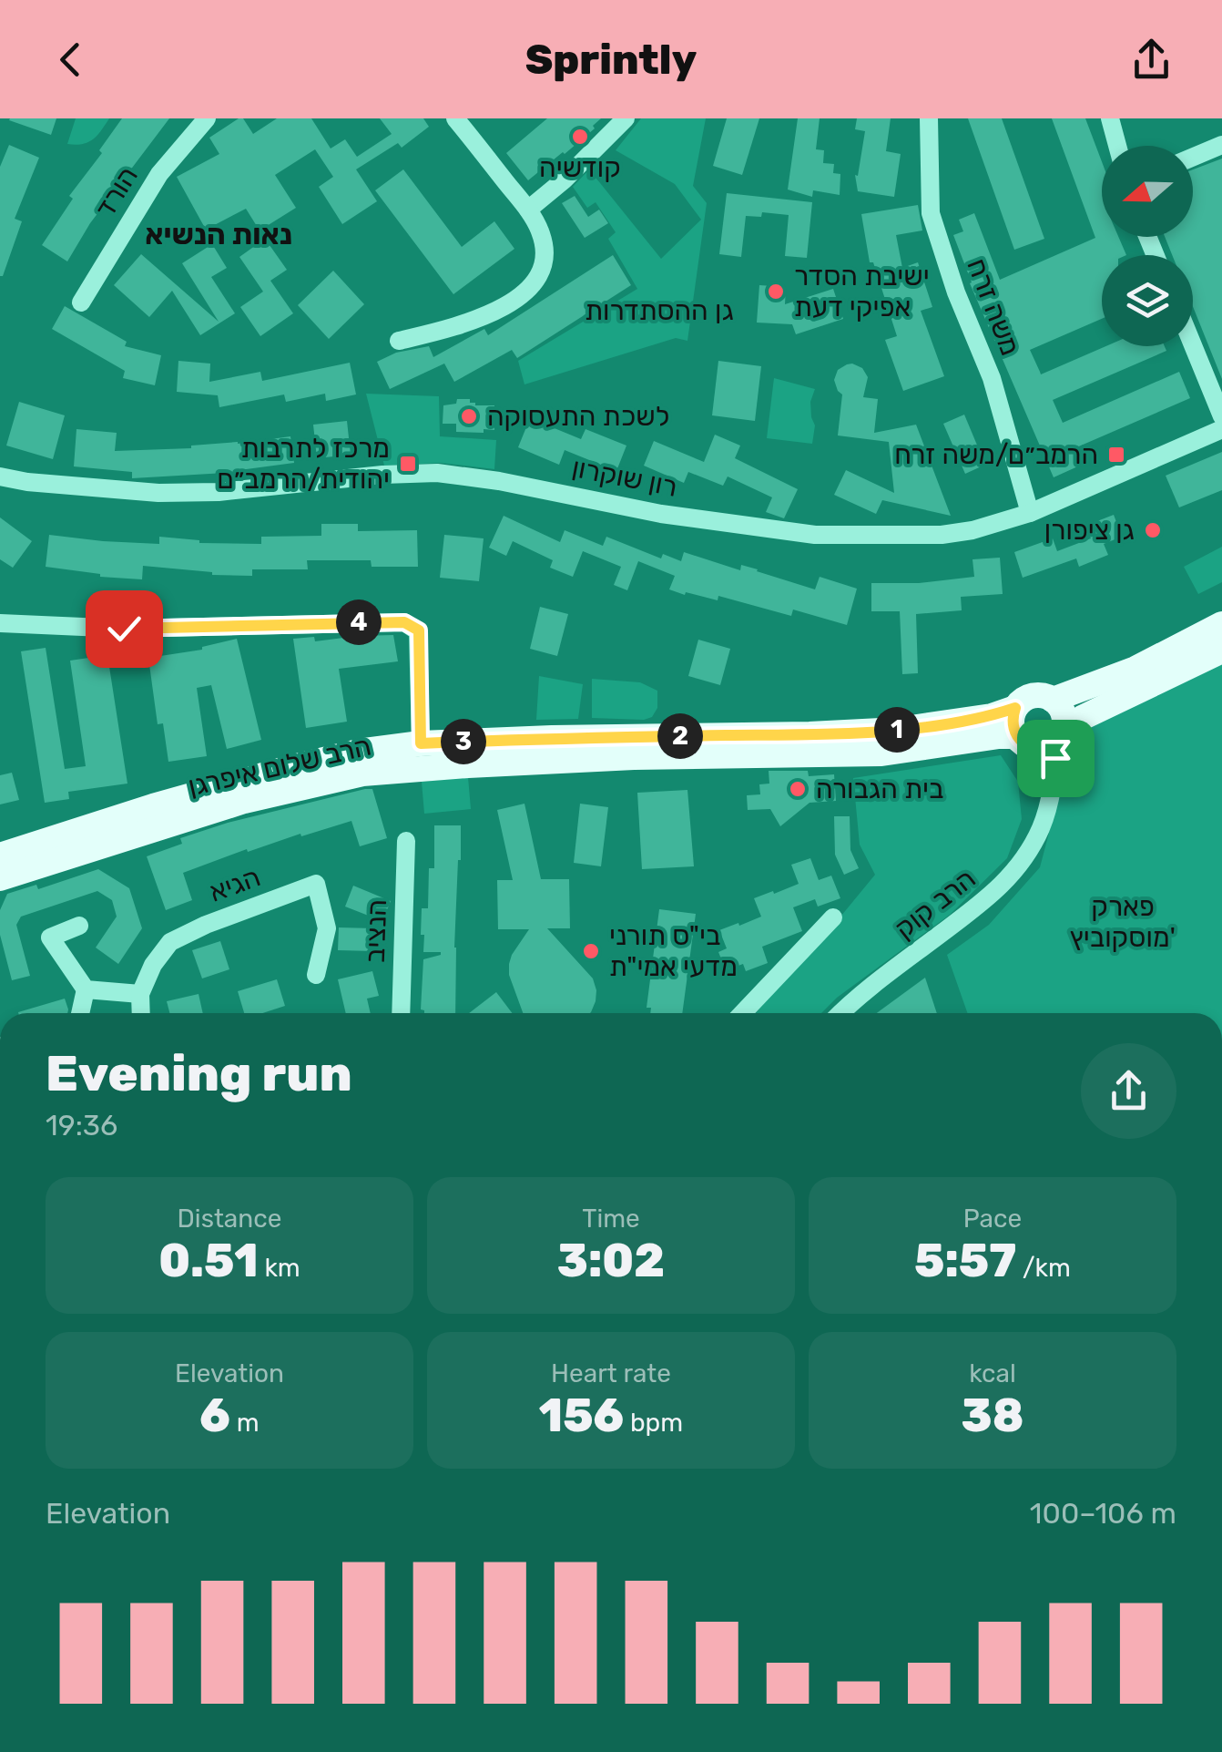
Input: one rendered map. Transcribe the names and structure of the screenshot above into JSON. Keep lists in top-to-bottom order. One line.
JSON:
{"streets":{"main road":["הרב שלום איפרגן"],"street":["הורד","משה זרח","רון שוקרון","הגיא","הרב קוק","הנציב"]},"crossings":[["משה זרח","רון שוקרון"],["הרב שלום איפרגן","הרב קוק"]],"districts":["נאות הנשיא"],"parks":["גן ההסתדרות","פארק מוסקוביץ'"],"places":{"other":["קודשיה","ישיבת הסדר אפיקי דעת","לשכת התעסוקה","גן ציפורן","בית הגבורה","בי\"ס תורני מדעי אמי\"ת"],"transit":["הרמב״ם/משה זרח","מרכז לתרבות יהודית/הרמב״ם"]},"north":"left","page":{"header":"Sprintly","pins":["4","1","2","3"],"heading":["Evening run","19:36"],"stats":[["Distance","0.51 km"],["Time","3:02"],["Pace","5:57 /km"],["Elevation","6 m"],["Heart rate","156 bpm"],["kcal","38"]],"chart":["Elevation","100–106 m"]}}
